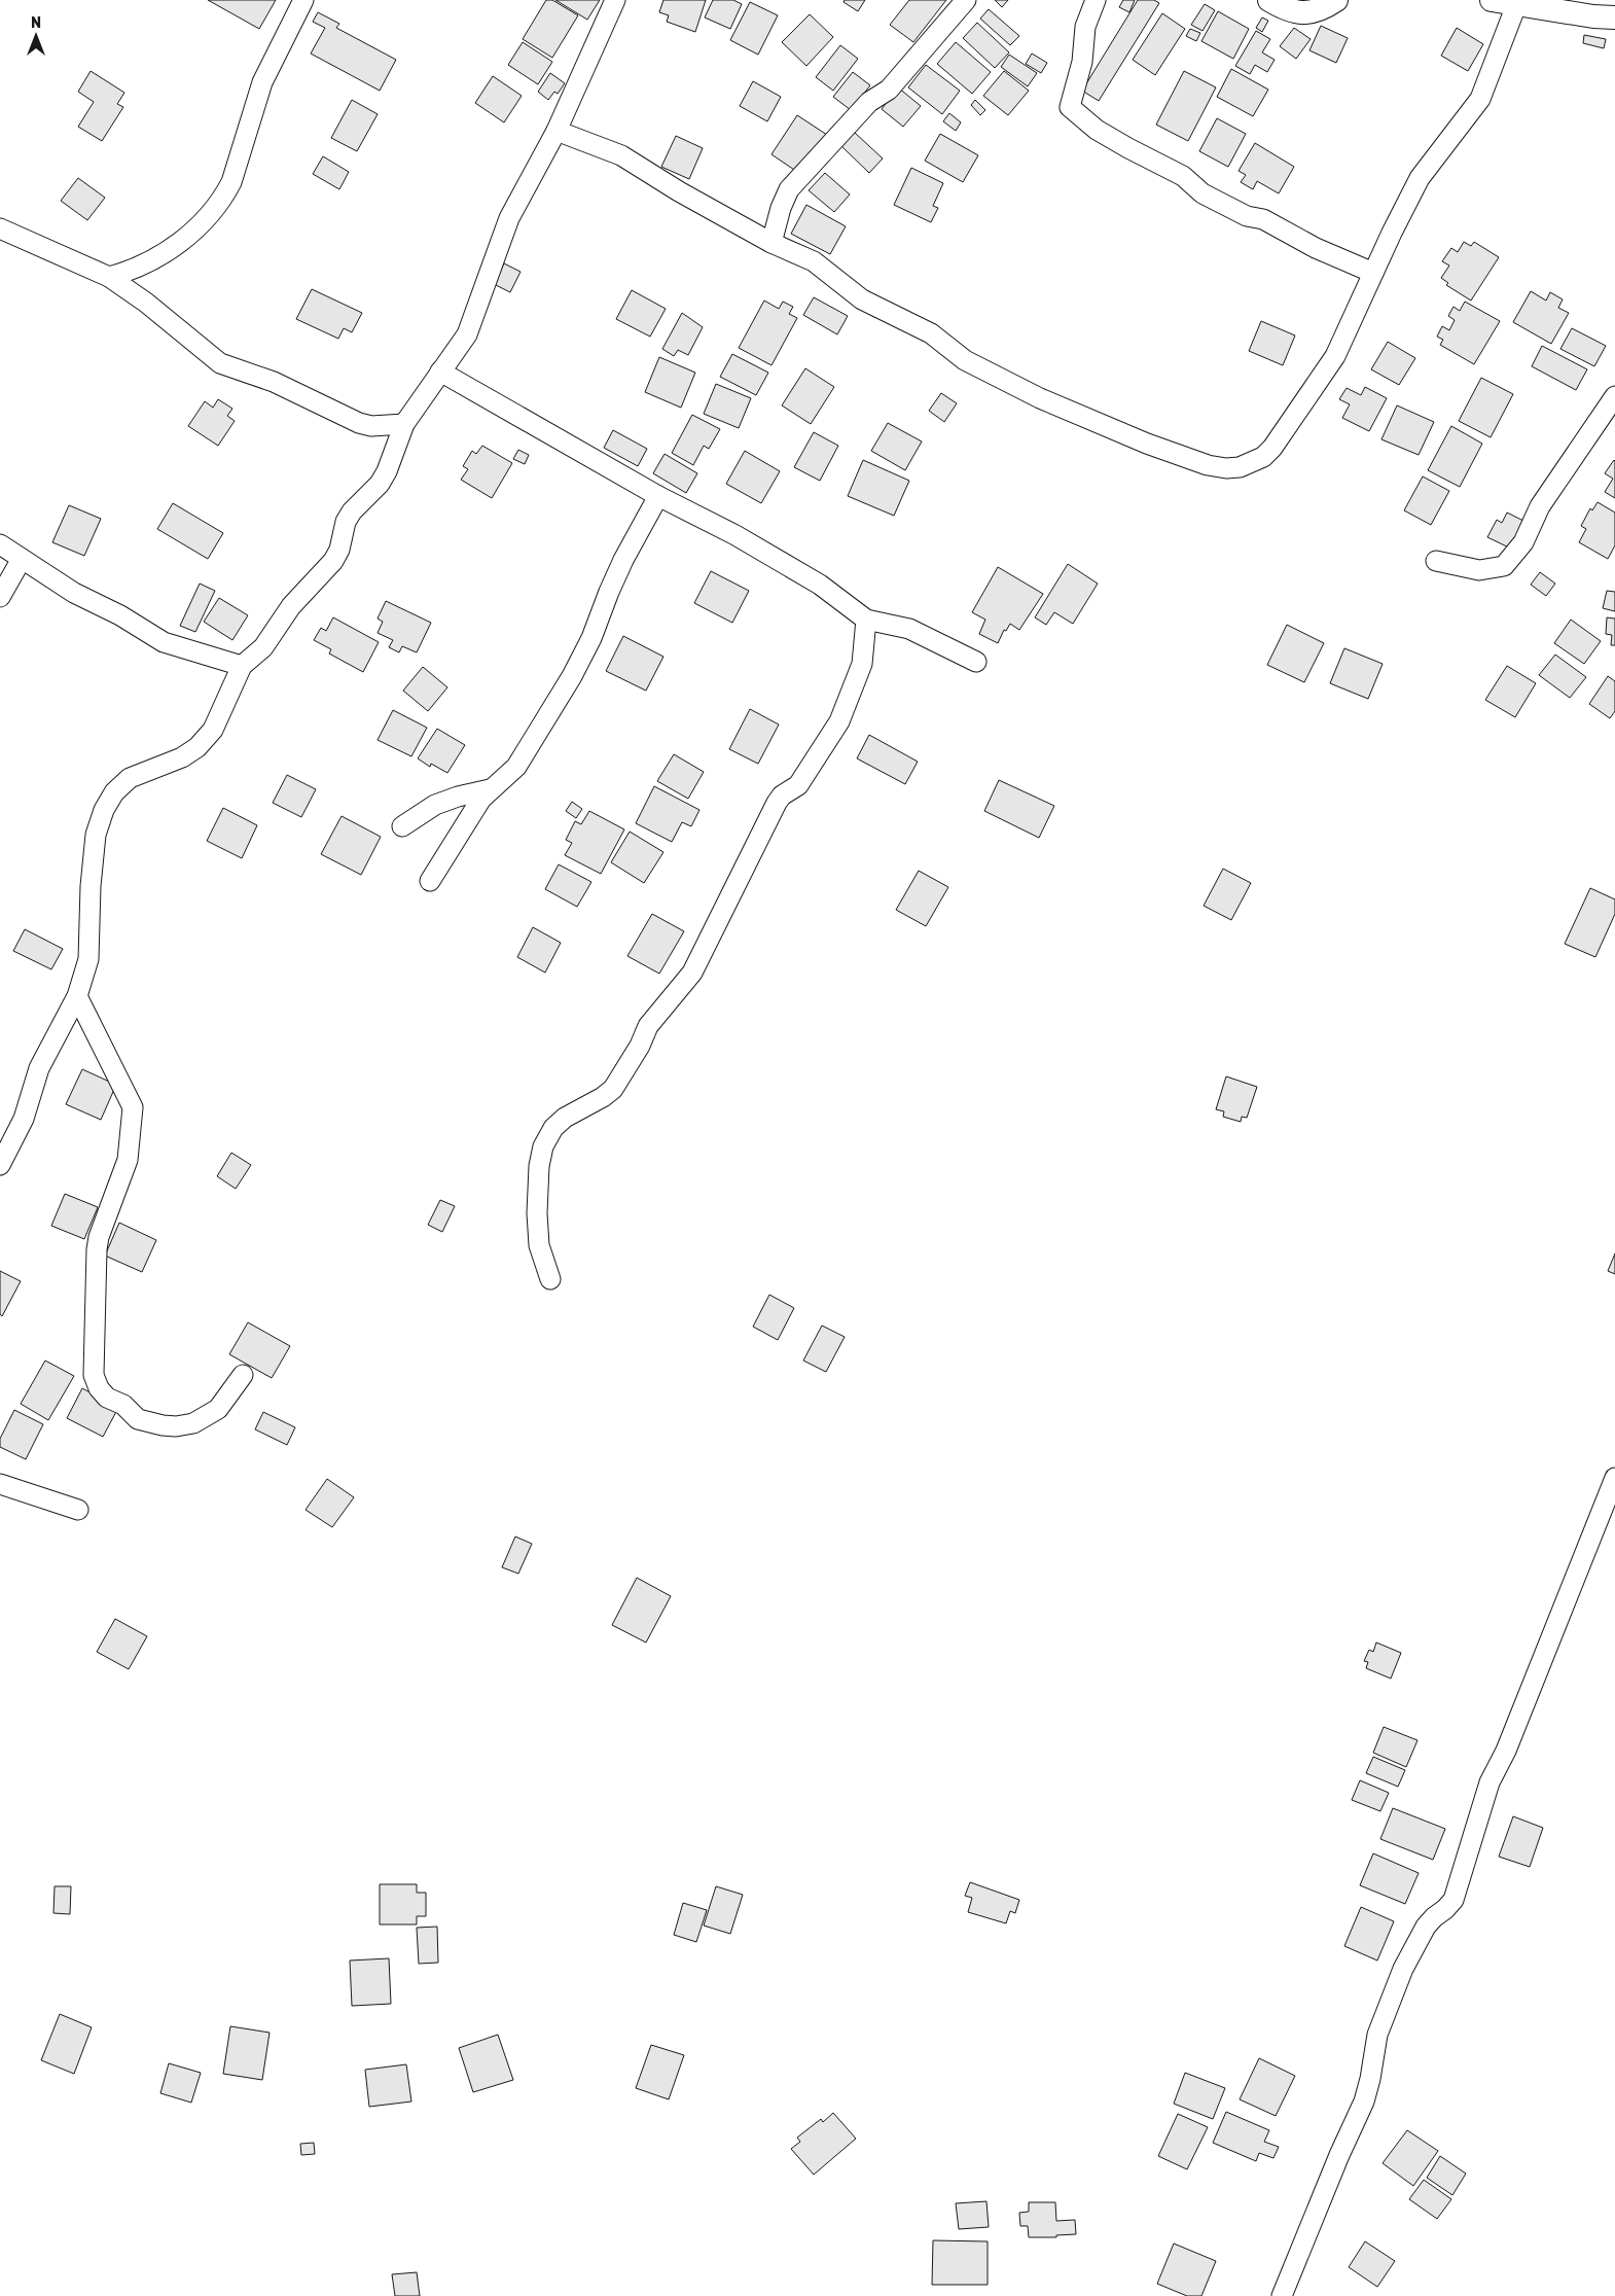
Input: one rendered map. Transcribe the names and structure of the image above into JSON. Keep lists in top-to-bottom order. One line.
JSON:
{"north":"top"}
